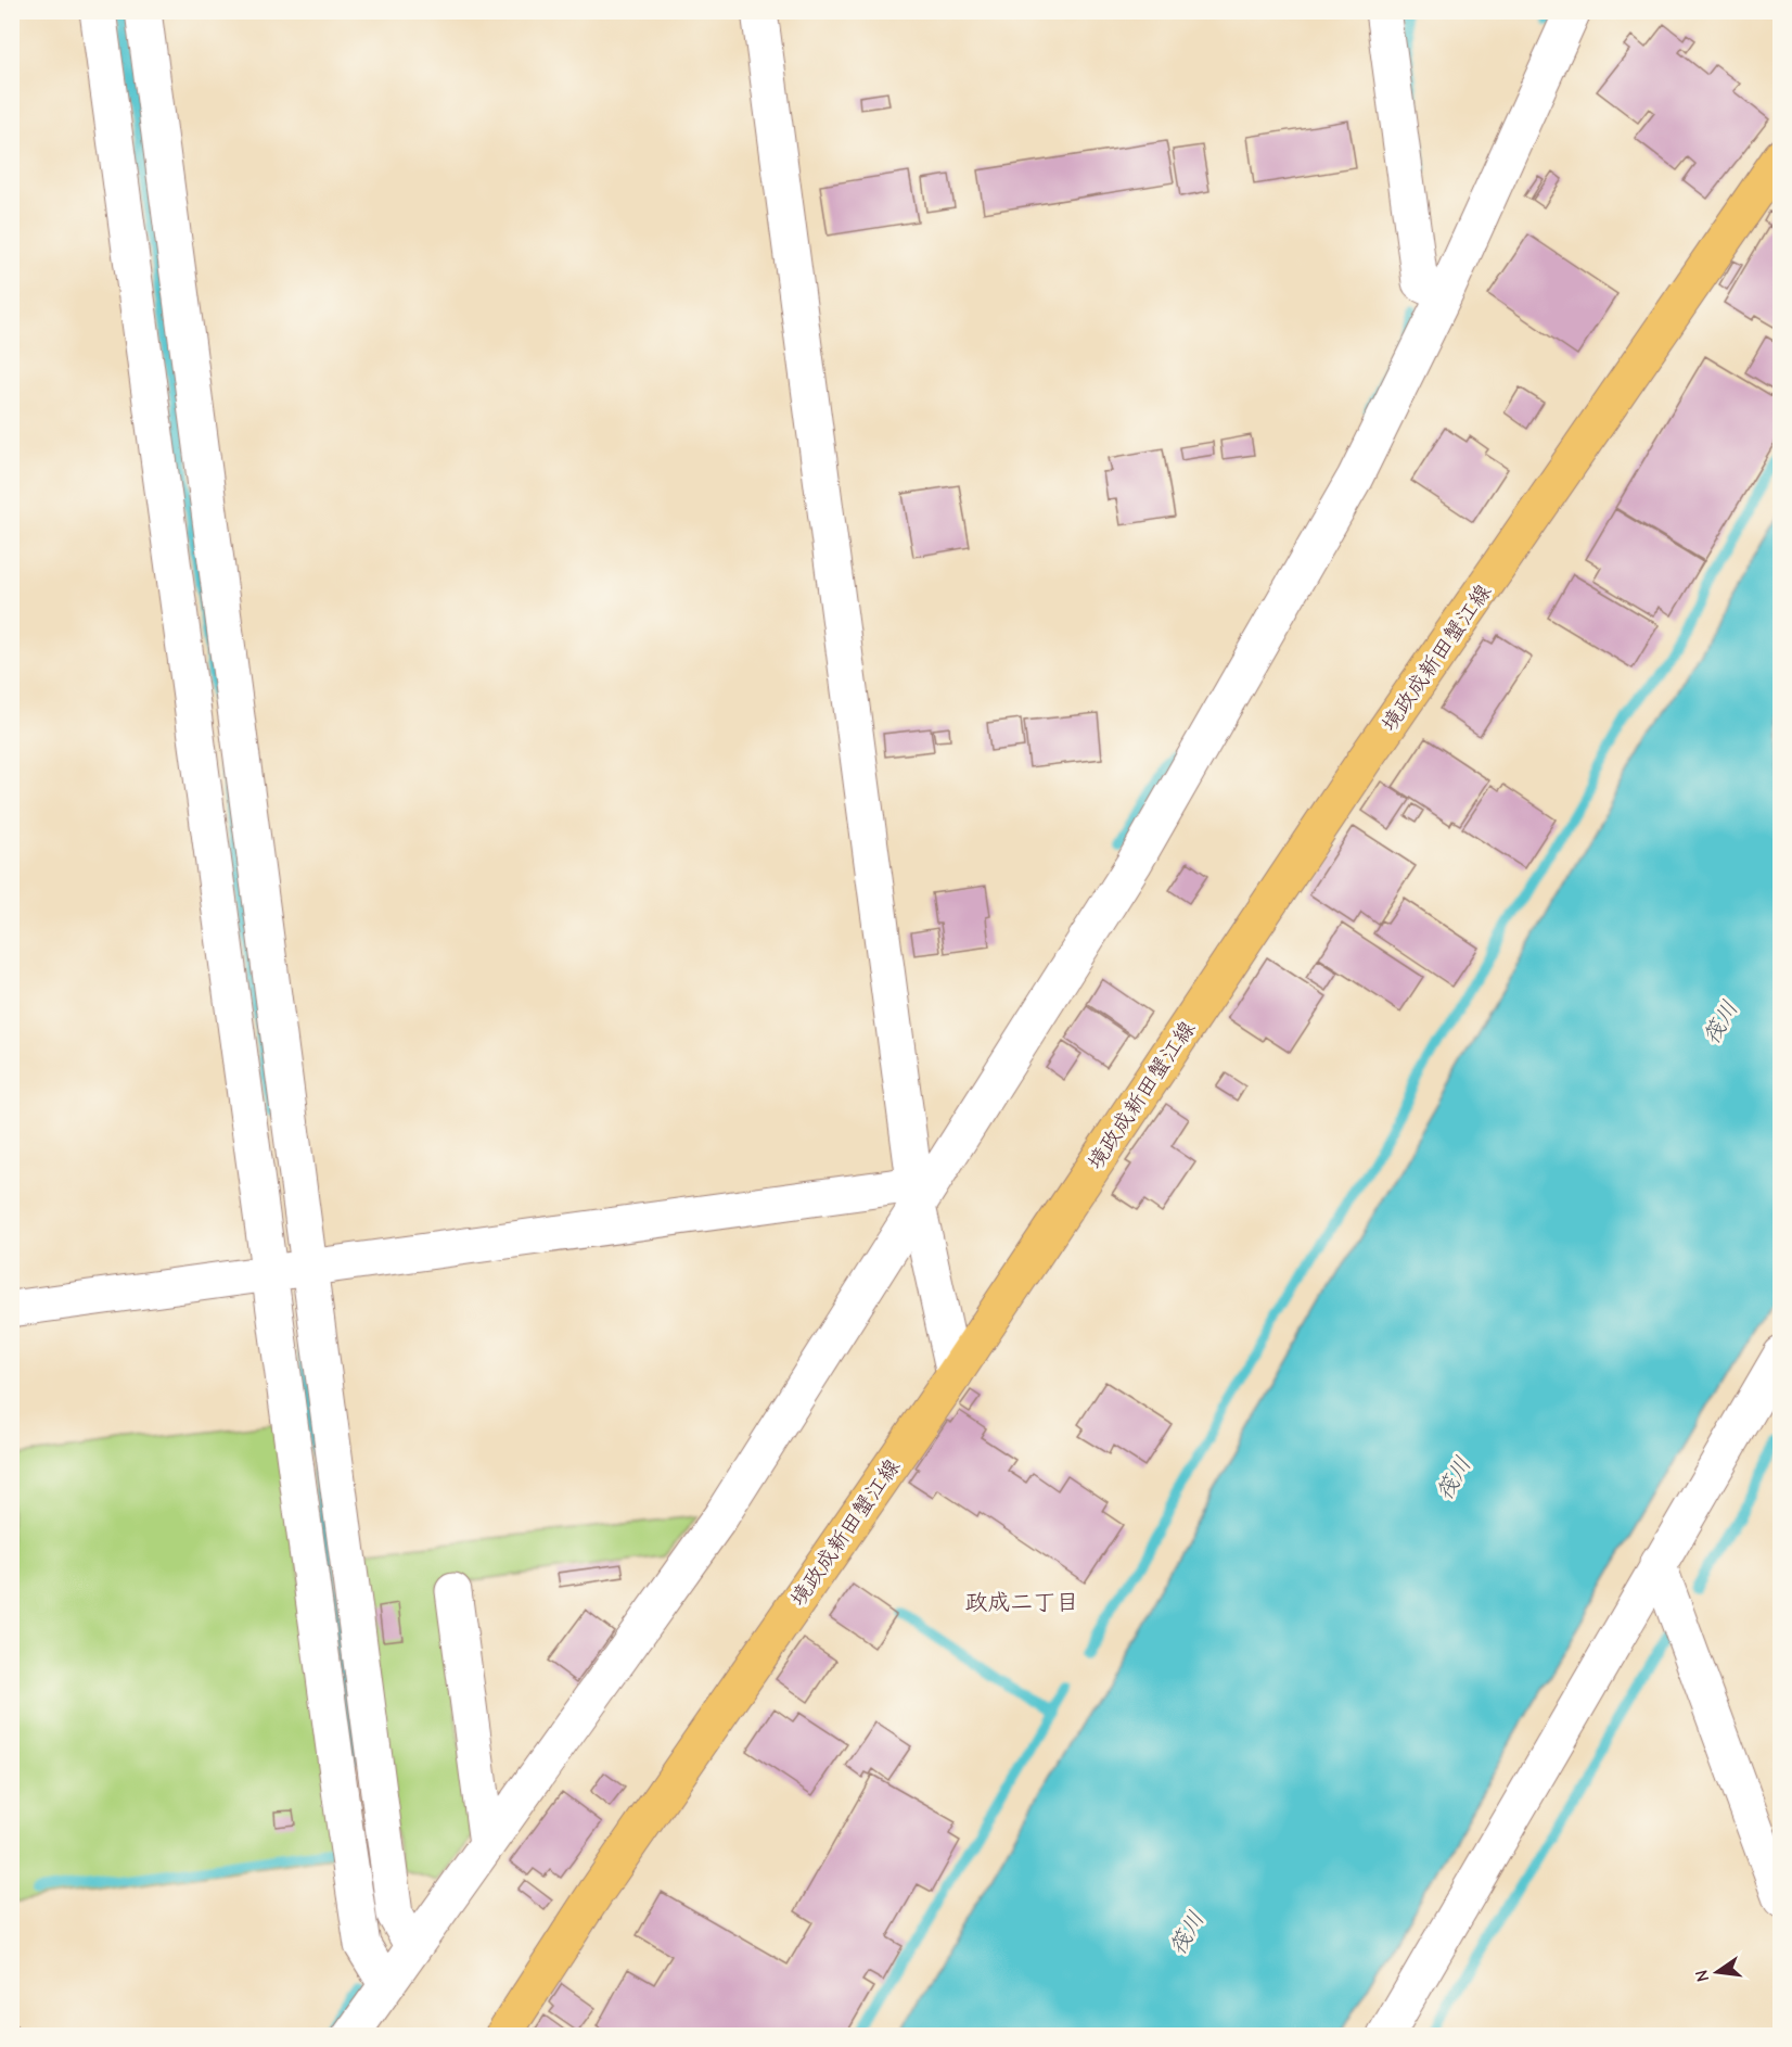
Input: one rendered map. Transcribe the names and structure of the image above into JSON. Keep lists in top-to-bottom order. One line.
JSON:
{"streets":{"main road":["境政成新田蟹江線"]},"districts":["政成二丁目"],"water":["筏川"],"north":"left"}
